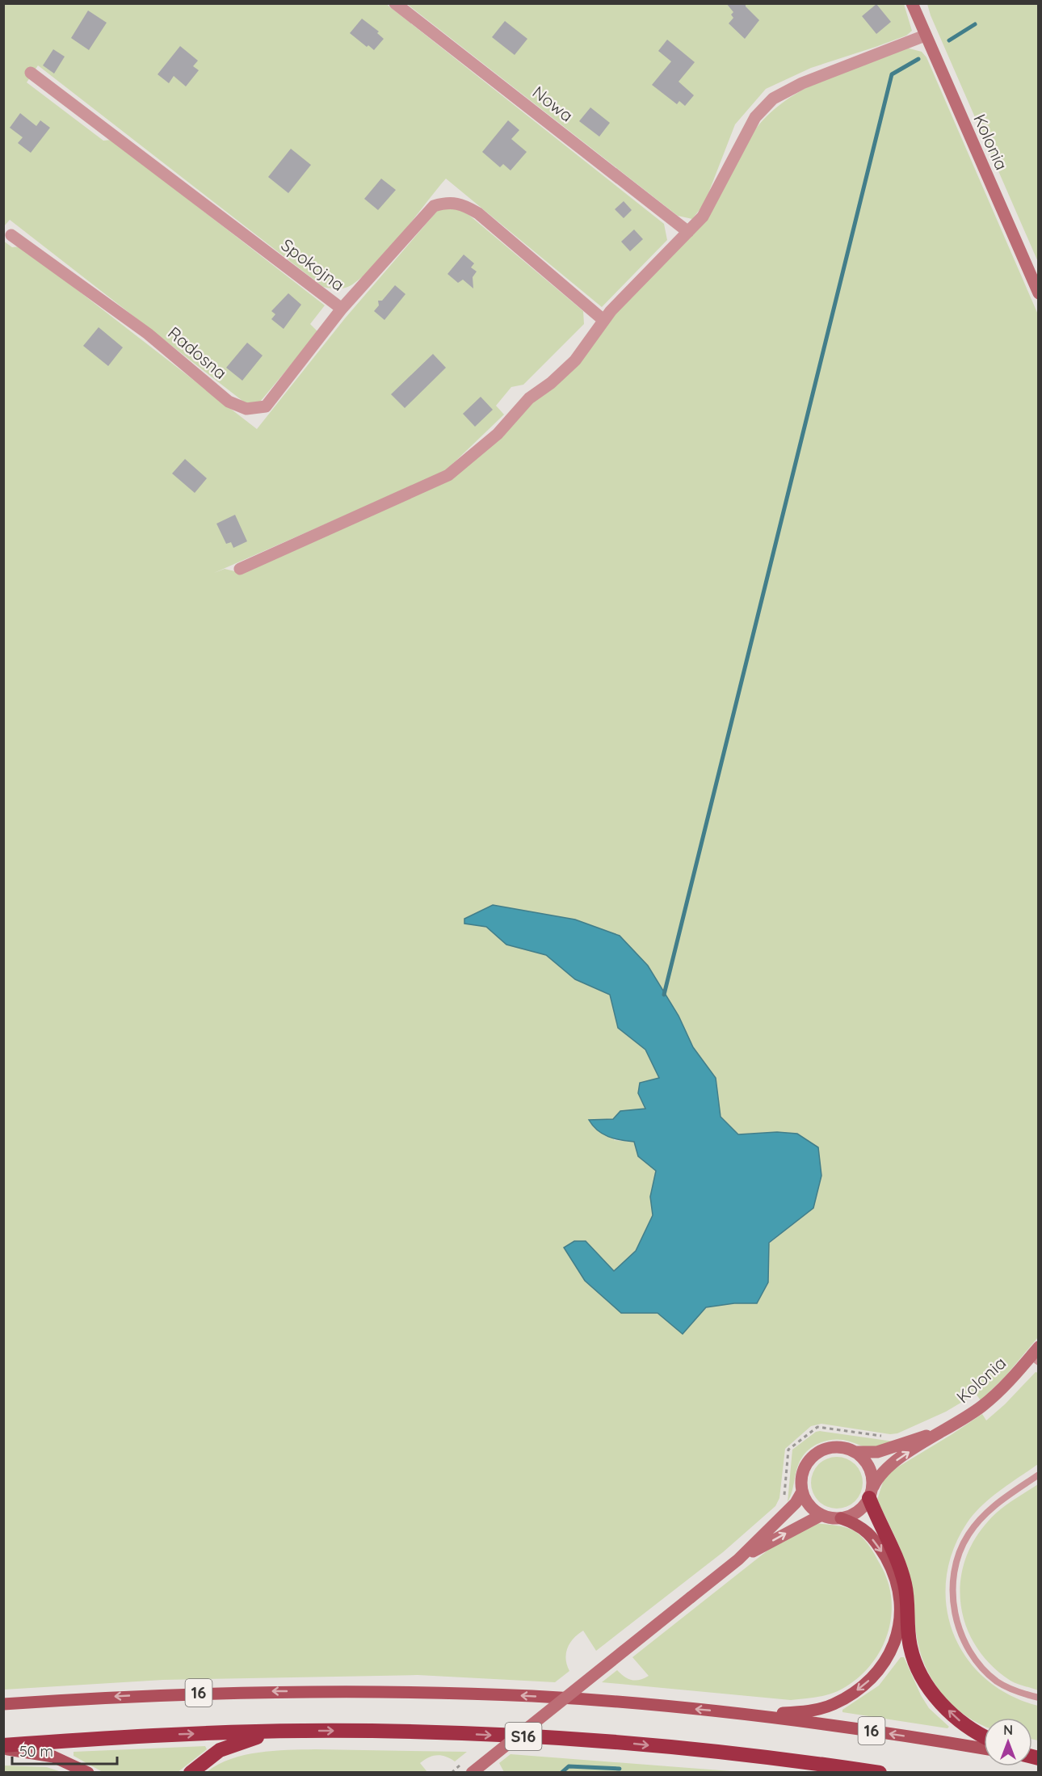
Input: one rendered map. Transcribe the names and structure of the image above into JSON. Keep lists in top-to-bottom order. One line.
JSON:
{"streets":{"highway":["S16"],"main road":["Kolonia","16"],"street":["Nowa","Spokojna","Radosna"]},"crossings":[["Spokojna","Radosna"]],"scale_bar":"50 m","north":"top"}
